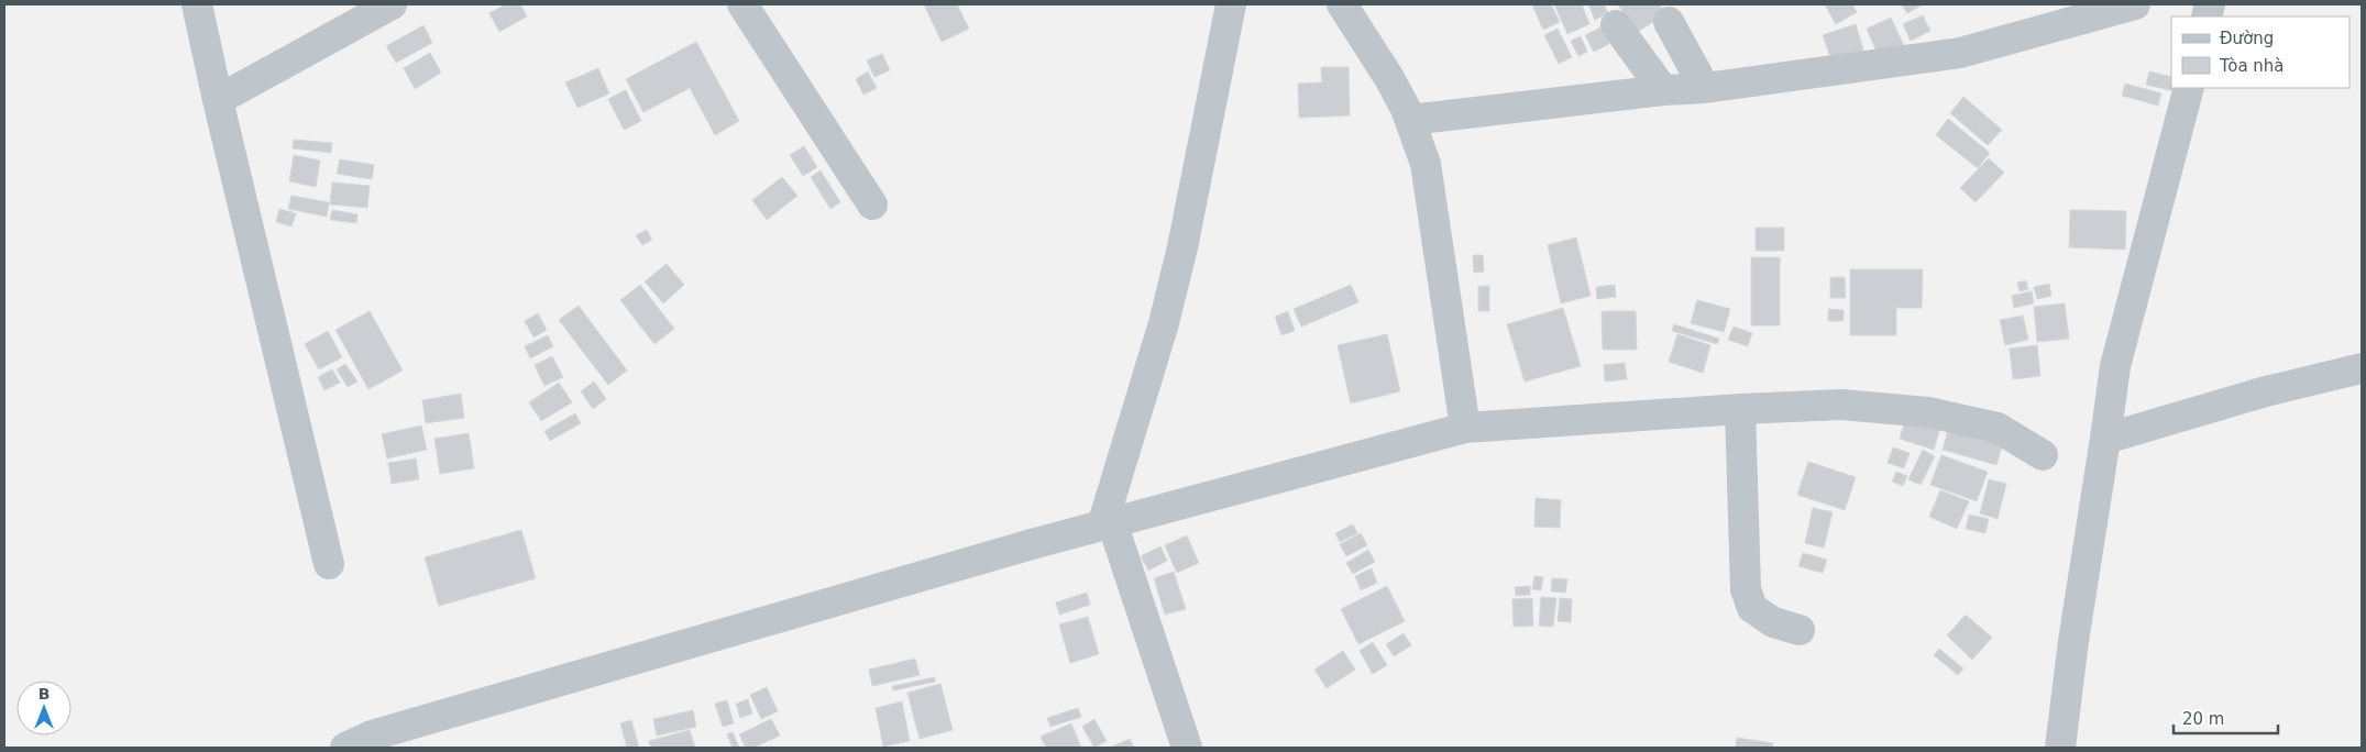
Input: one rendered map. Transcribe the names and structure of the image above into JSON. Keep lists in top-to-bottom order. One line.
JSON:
{"legend":["Đường","Tòa nhà"],"scale_bar":"20 m","north":"top"}
